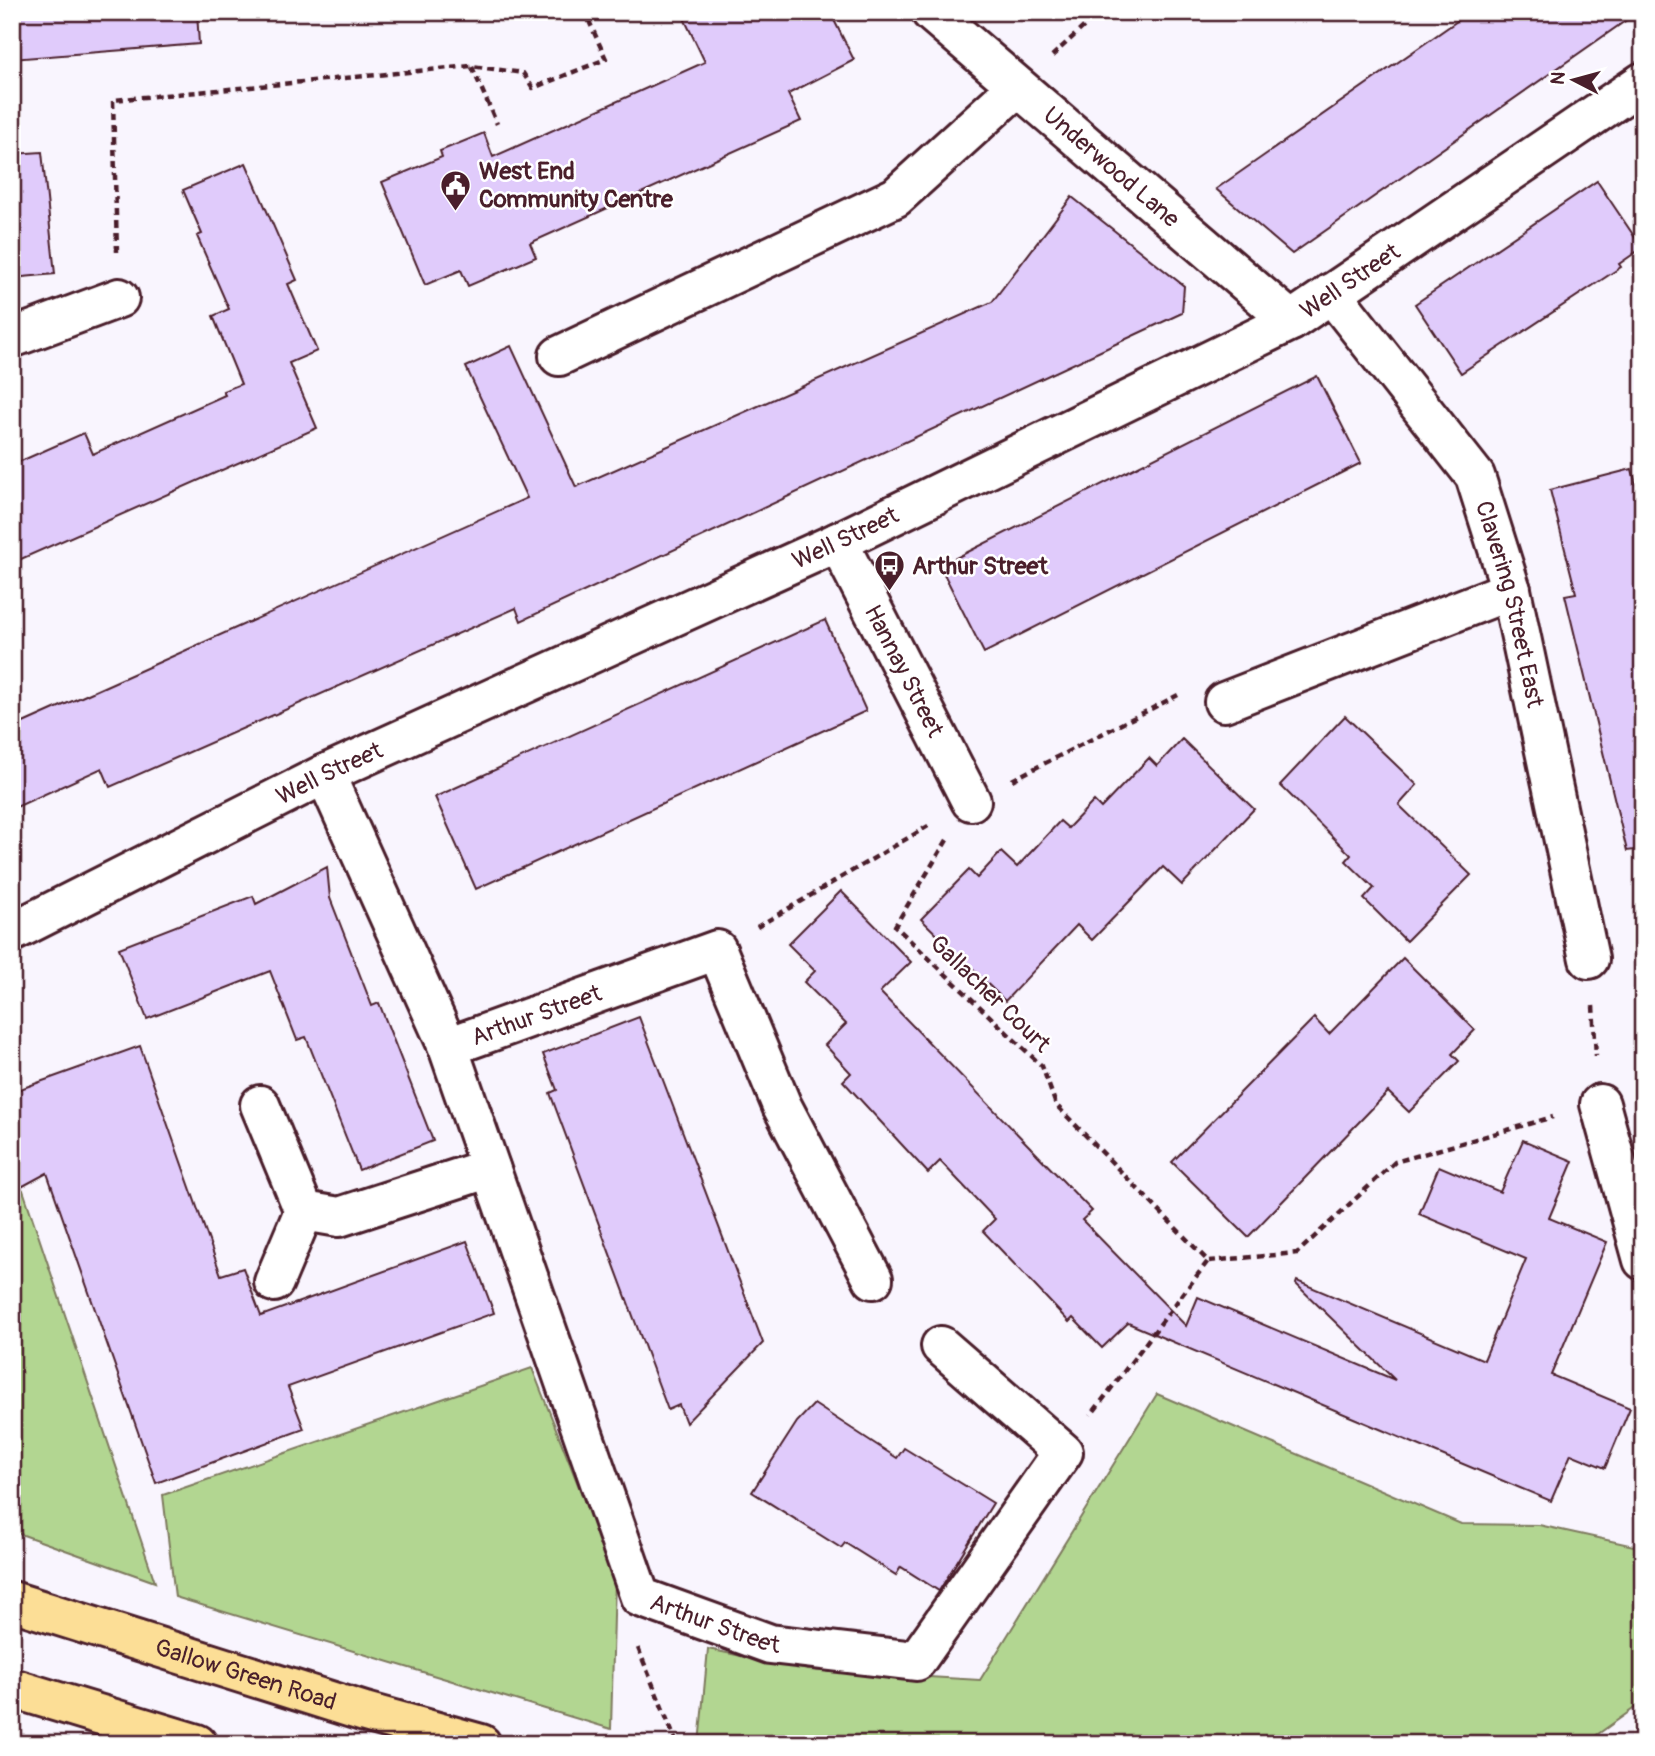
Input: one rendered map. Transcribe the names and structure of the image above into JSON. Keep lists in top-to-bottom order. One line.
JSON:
{"streets":{"main road":["Gallow Green Road"],"street":["Underwood Lane","Well Street","Clavering Street East","Hannay Street","Arthur Street"],"path":["Gallacher Court"]},"crossings":[["Underwood Lane","Well Street"],["Well Street","Clavering Street East"],["Well Street","Hannay Street"],["Well Street","Arthur Street"],["Hannay Street","Gallacher Court"]],"places":{"public building":["West End Community Centre"],"bus stop":["Arthur Street"]},"north":"left"}
